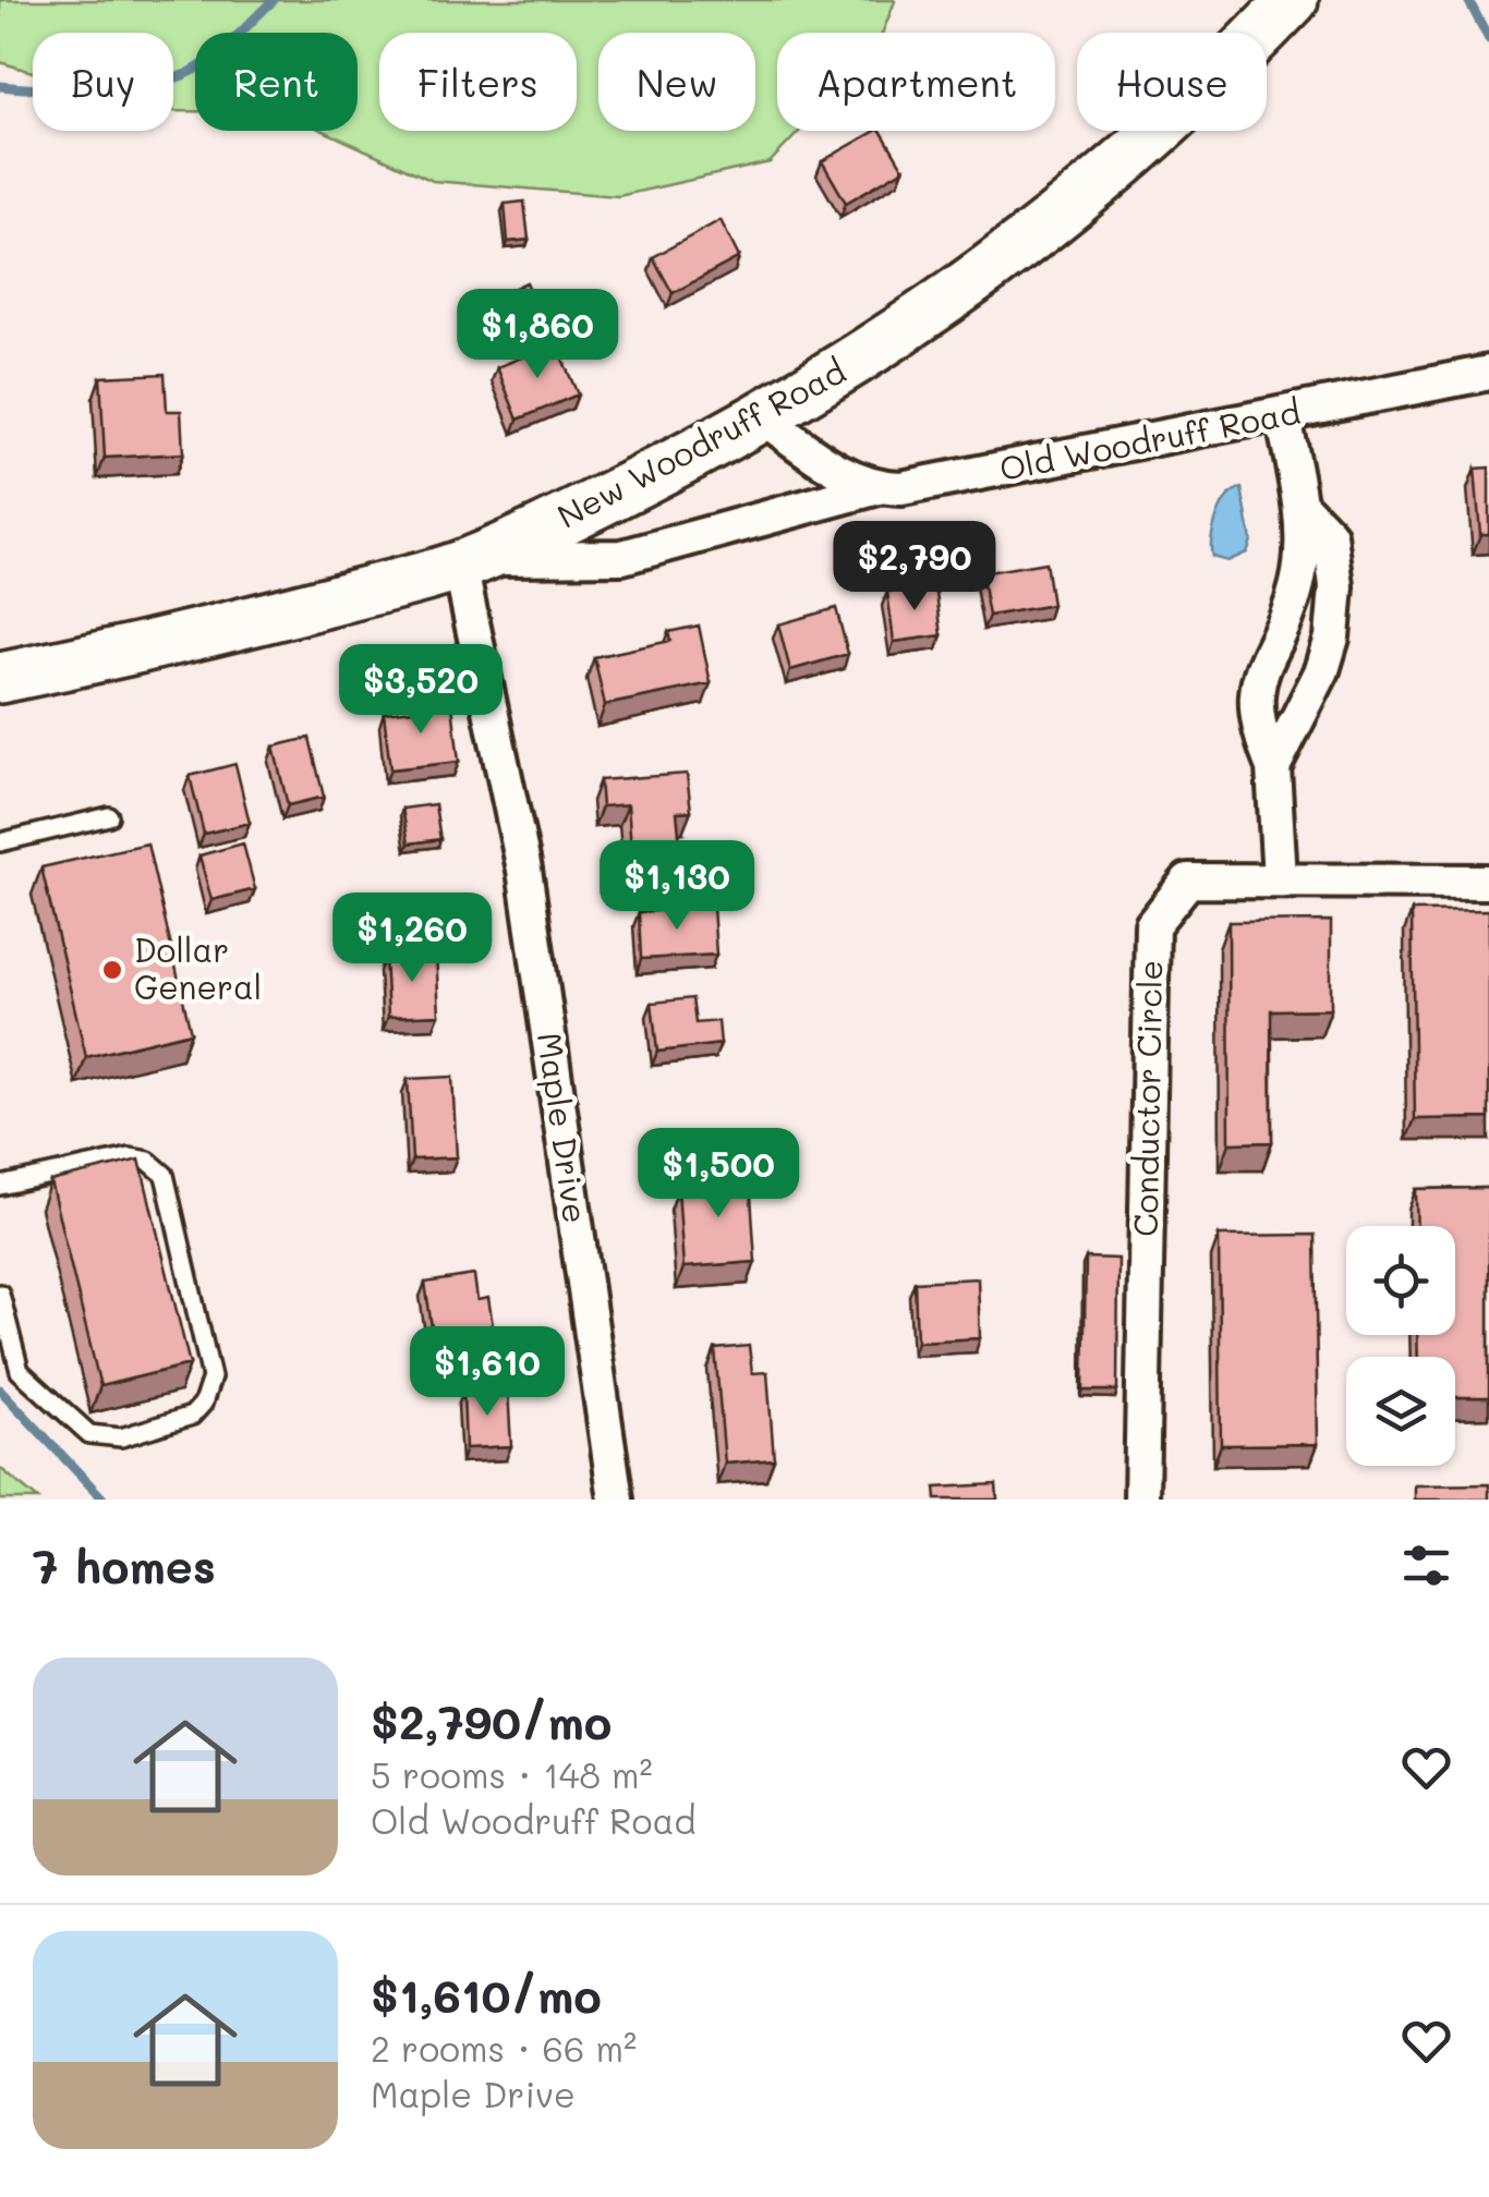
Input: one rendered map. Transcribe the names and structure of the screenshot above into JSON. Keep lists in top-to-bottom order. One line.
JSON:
{"streets":{"main road":["New Woodruff Road"],"street":["Old Woodruff Road","Conductor Circle","Maple Drive"]},"crossings":[["Old Woodruff Road","New Woodruff Road"],["Old Woodruff Road","Maple Drive"],["New Woodruff Road","Maple Drive"]],"places":["Dollar General"],"page":{"chip":["Buy","Rent","Filters","New","Apartment","House"],"price":["$1,860","$2,790","$3,520","$1,130","$1,260","$1,500","$1,610"],"heading":"7 homes","list":[{"name":"$2,790/mo","note":"5 rooms · 148 m² · Old Woodruff Road"},{"name":"$1,610/mo","note":"2 rooms · 66 m² · Maple Drive"}]}}
